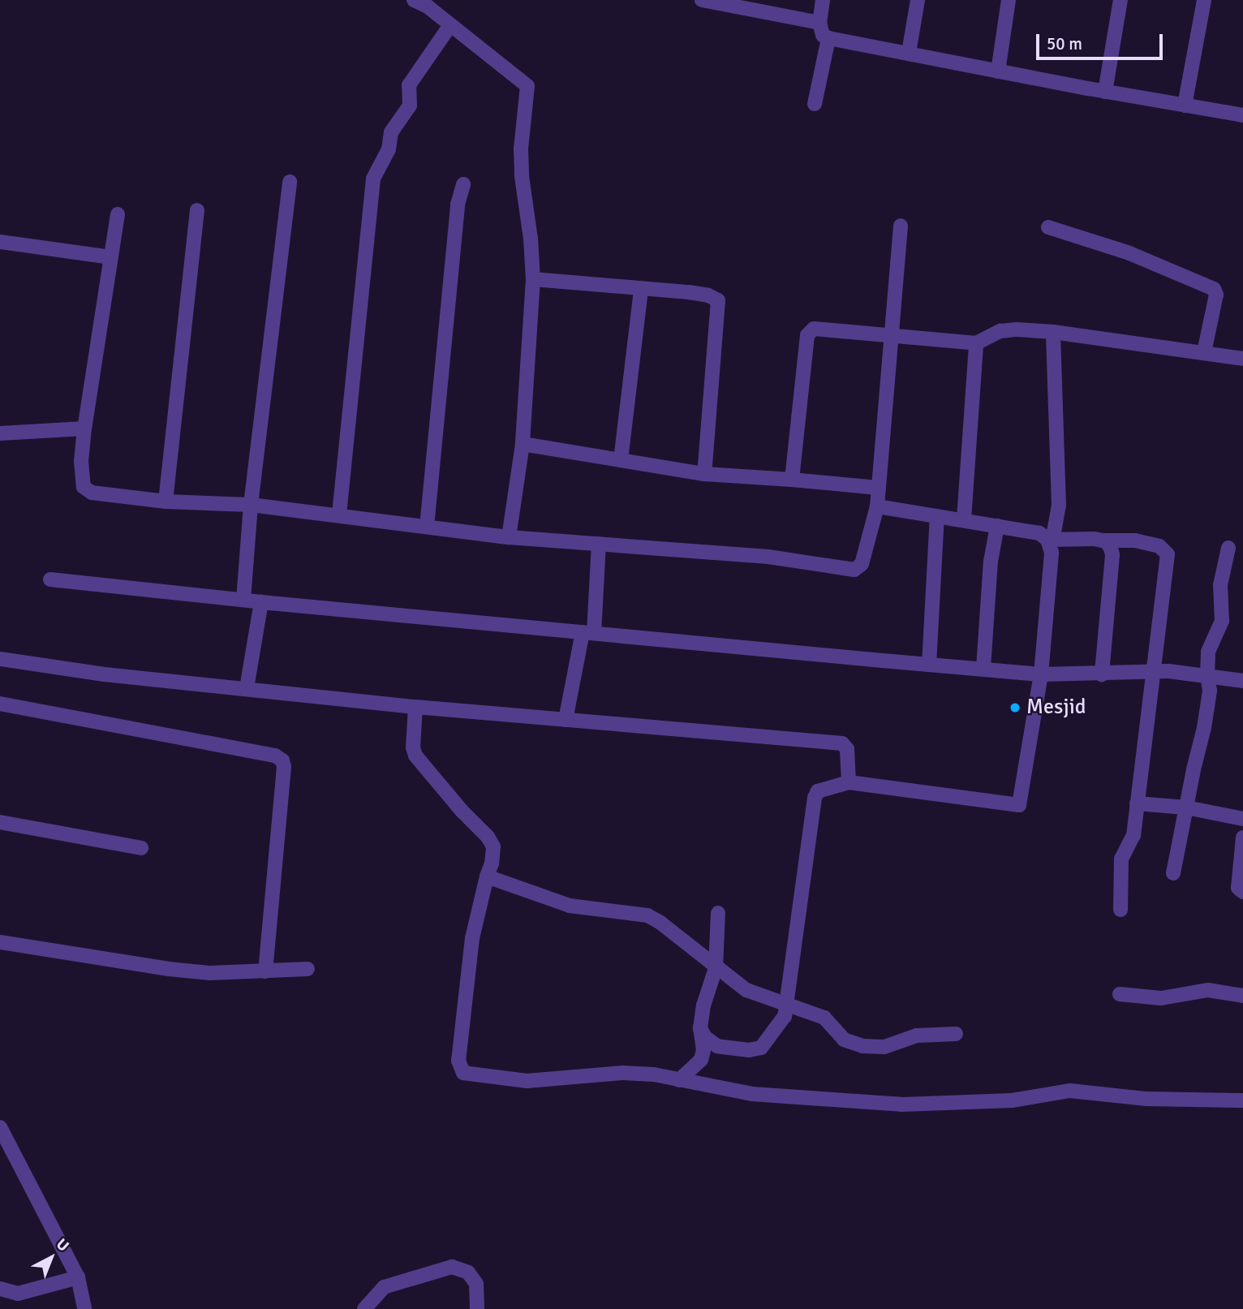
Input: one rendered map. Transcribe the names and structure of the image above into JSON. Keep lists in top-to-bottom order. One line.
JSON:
{"places":["Mesjid"],"scale_bar":"50 m","north":"top right"}
